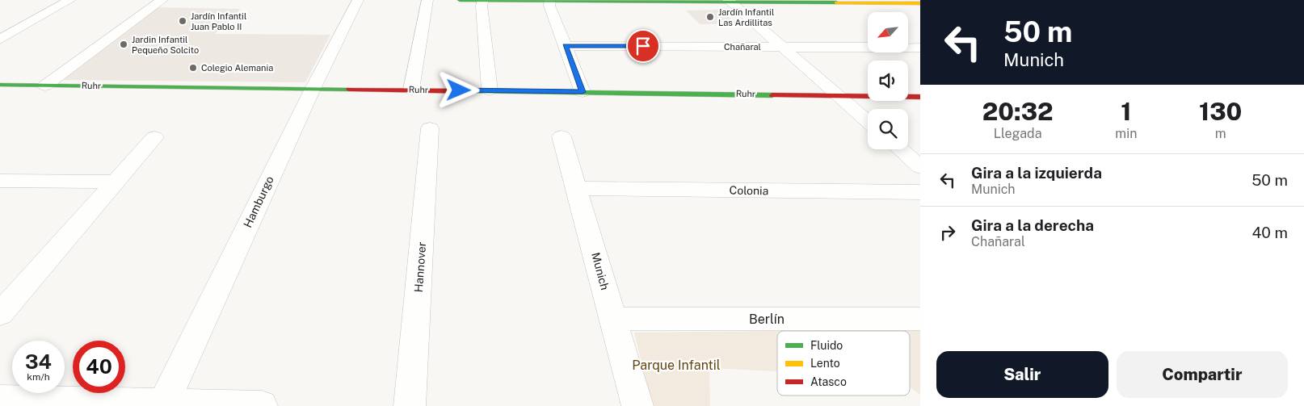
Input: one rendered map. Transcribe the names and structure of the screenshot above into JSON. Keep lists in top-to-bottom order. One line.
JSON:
{"streets":{"street":["Chañaral","Ruhr","Colonia","Hamburgo","Hannover","Munich","Berlín"]},"crossings":[["Ruhr","Hamburgo"],["Colonia","Munich"],["Munich","Berlín"]],"parks":["Parque Infantil"],"places":["Jardín Infantil Las Ardillitas","Jardín Infantil Juan Pablo II","Jardin Infantil Pequeño Solcito","Colegio Alemania"],"legend":["Fluido","Lento","Atasco"],"north":"bottom left","page":{"turn":["50 m","Munich"],"eta":["20:32","Llegada","1","min","130","m"],"list":[{"name":"Gira a la izquierda","note":"Munich","value":"50 m"},{"name":"Gira a la derecha","note":"Chañaral","value":"40 m"}],"speed":"34 km/h","limit":"40","buttons":["Salir","Compartir"]}}
